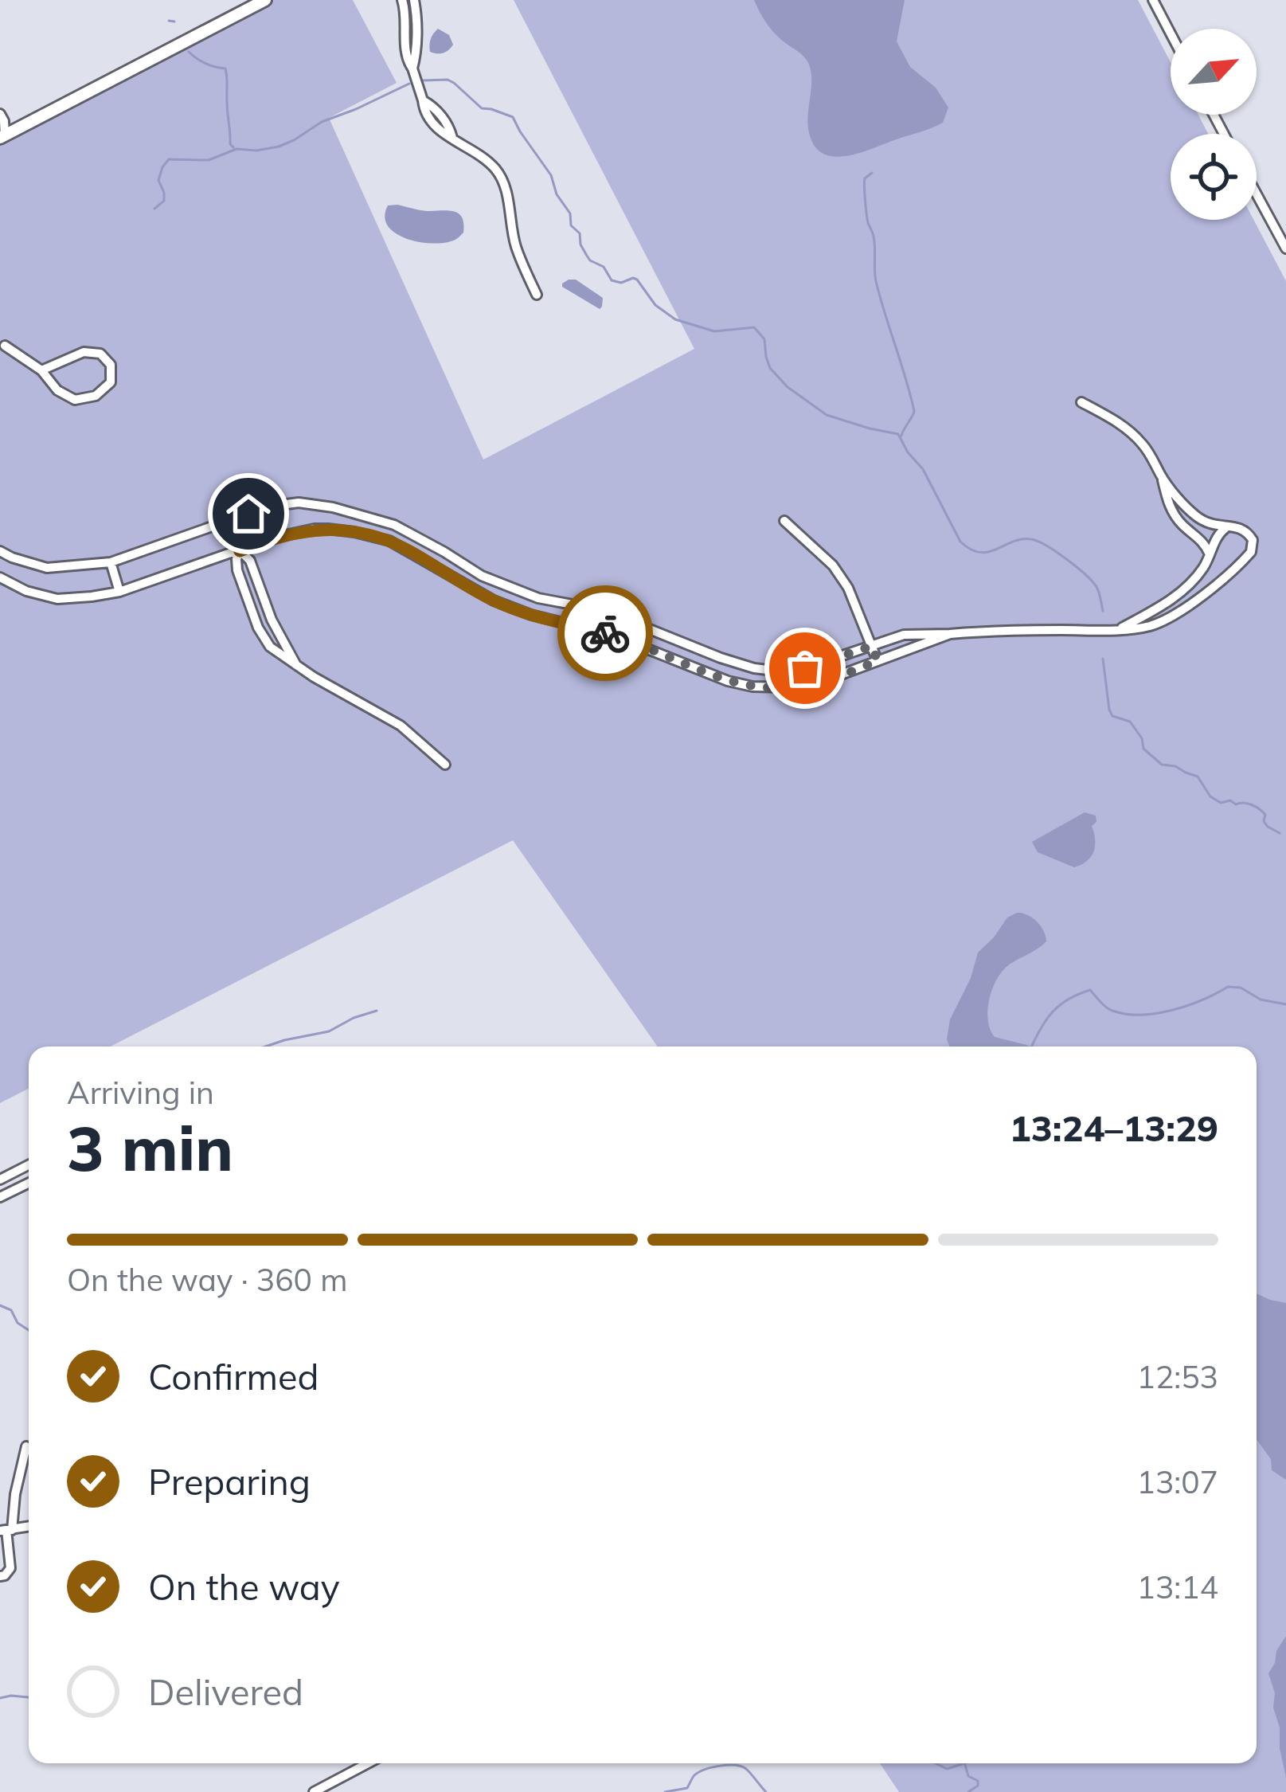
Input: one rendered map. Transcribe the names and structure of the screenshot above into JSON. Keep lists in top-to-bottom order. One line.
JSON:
{"north":"top right","page":{"heading":["3 min","Arriving in","13:24–13:29"],"bar":"On the way · 360 m","list":[["Confirmed","12:53"],["Preparing","13:07"],["On the way","13:14"],"Delivered"]}}
